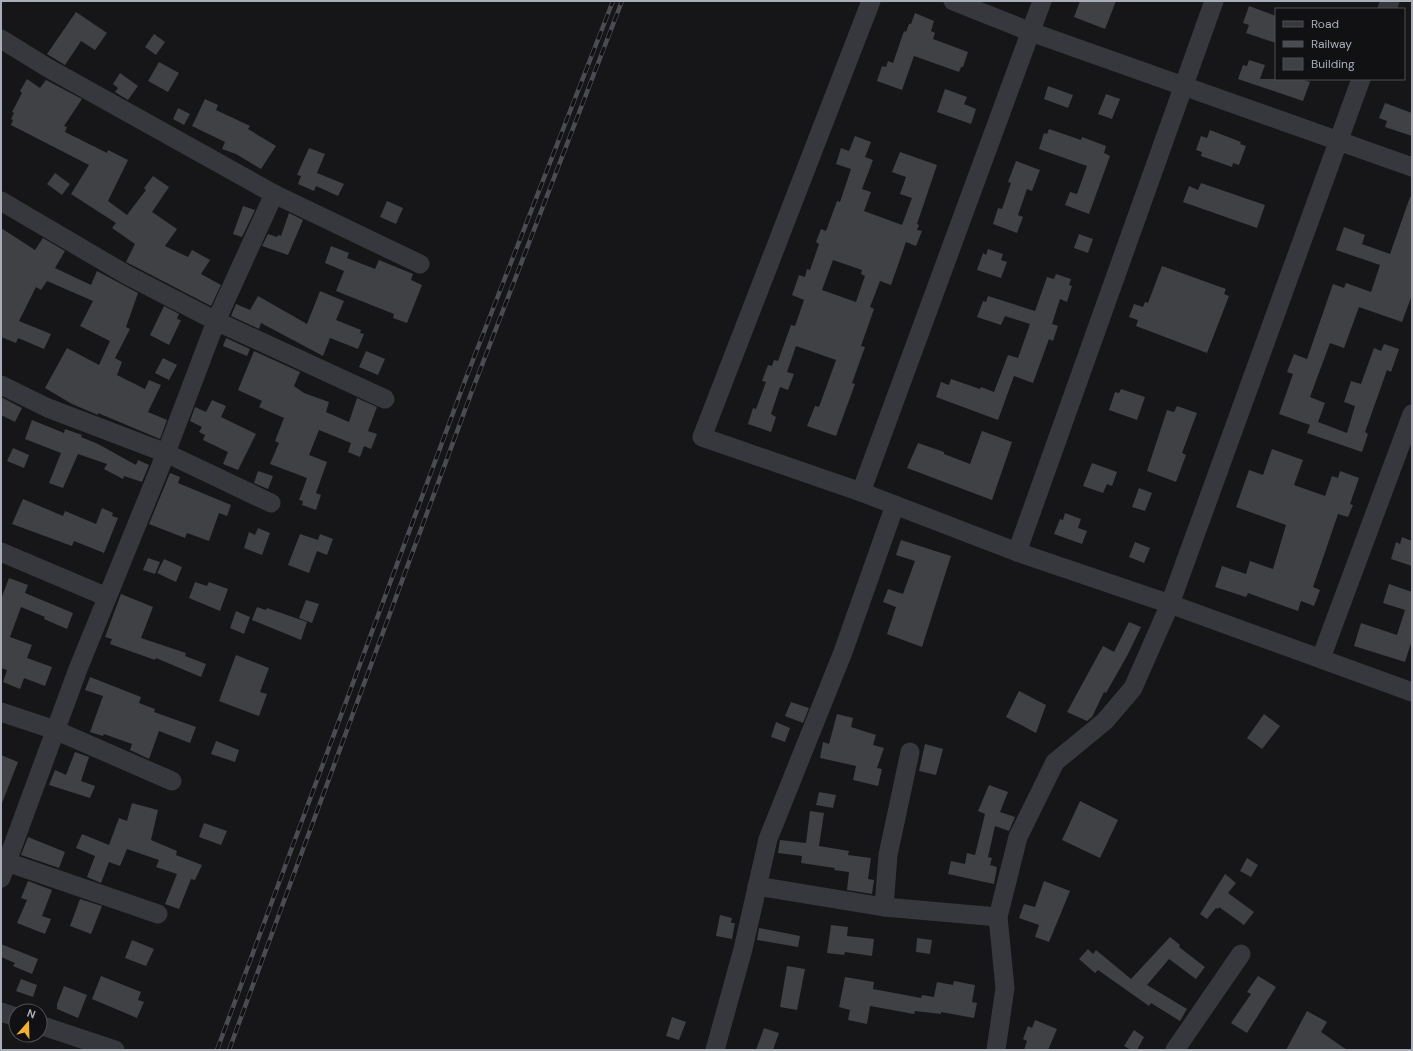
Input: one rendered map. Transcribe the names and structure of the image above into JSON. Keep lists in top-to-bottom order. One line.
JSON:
{"legend":["Road","Railway","Building"],"north":"top"}
